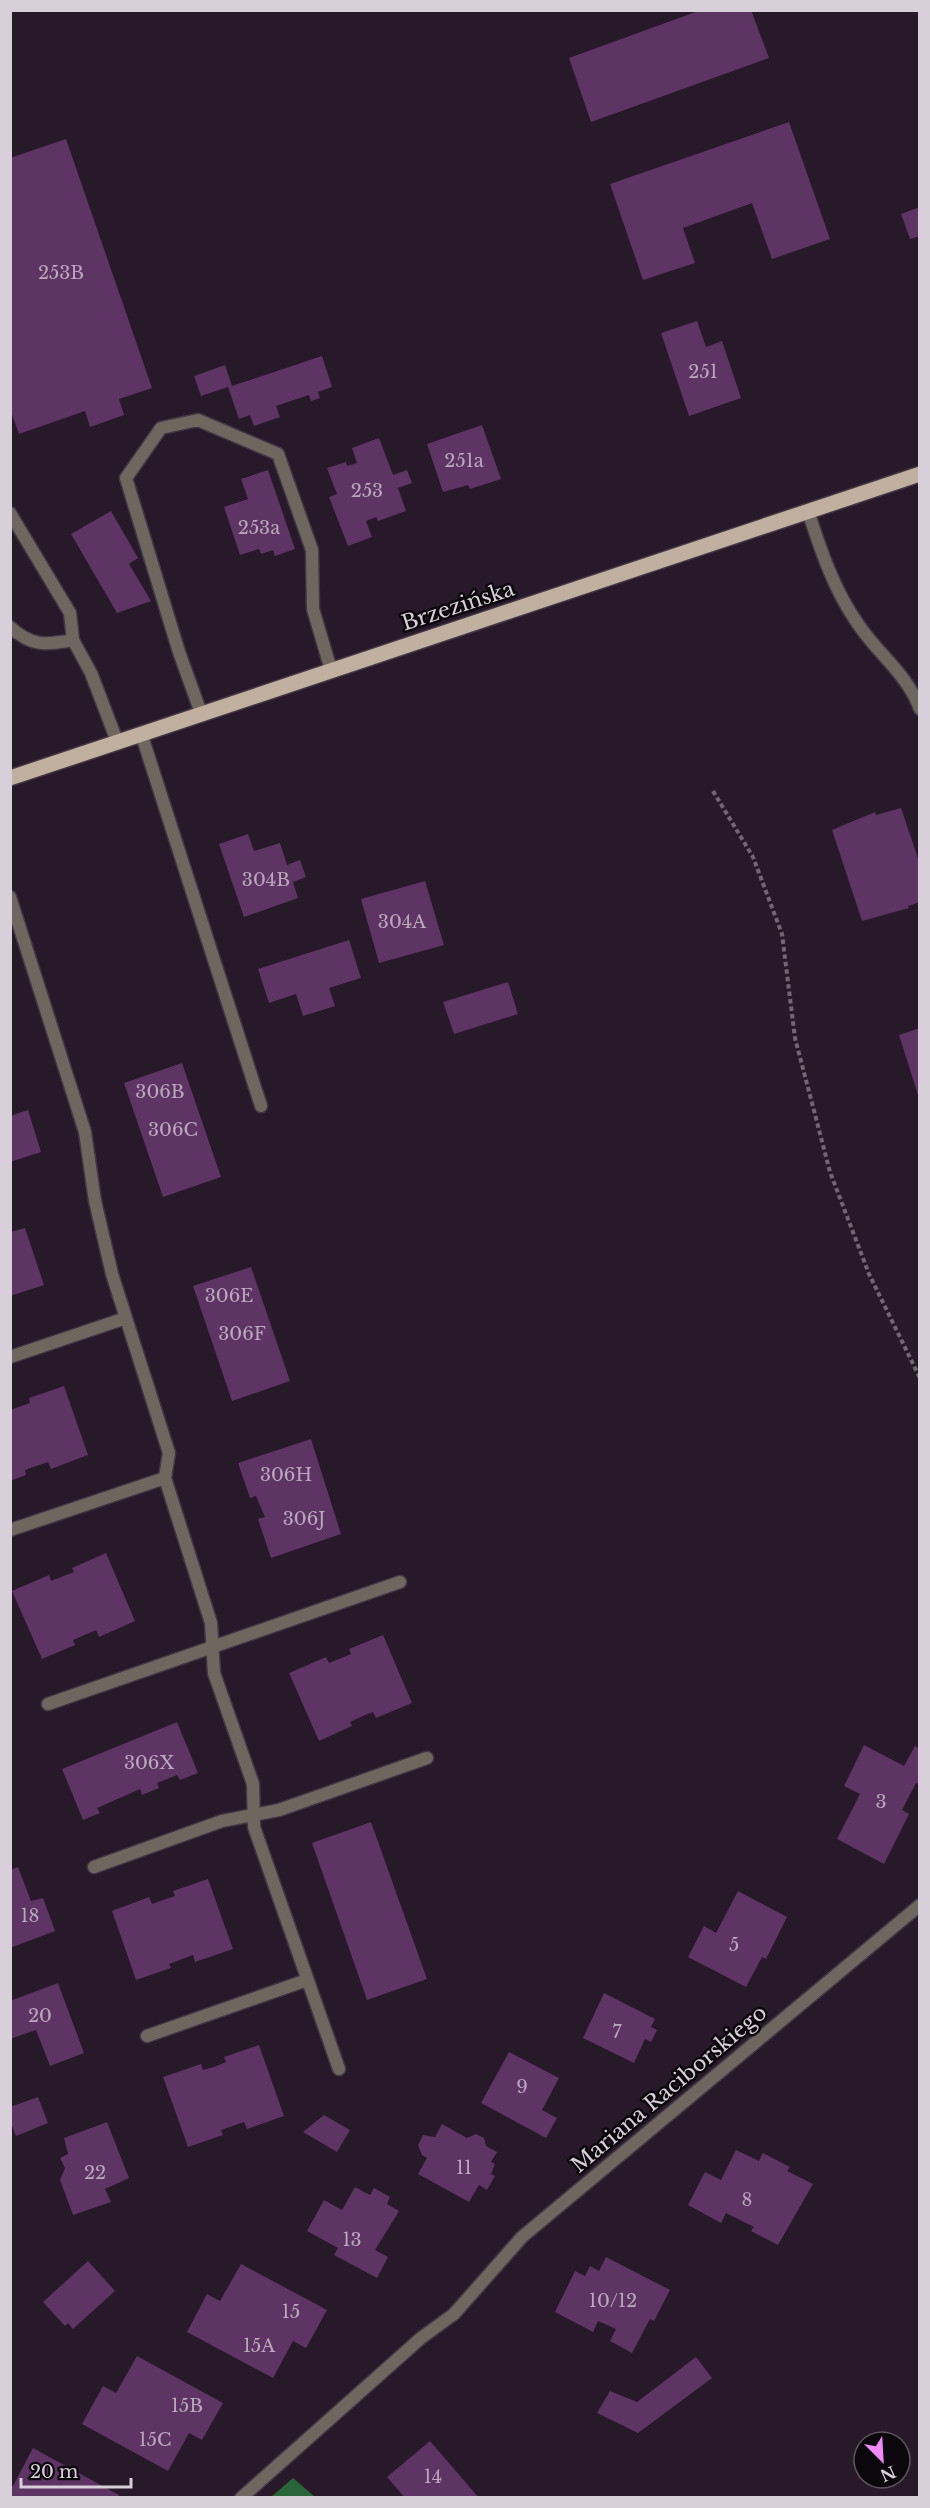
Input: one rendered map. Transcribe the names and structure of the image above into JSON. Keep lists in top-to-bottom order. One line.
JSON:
{"streets":{"main road":["Brzezińska"],"street":["Mariana Raciborskiego"]},"house_numbers":["253B","251","251a","253","253a","304B","304A","306B","306C","306E","306F","306H","306J","306X","3","18","5","20","7","9","11","22","8","13","10/12","15","15A","15B","15C","14"],"scale_bar":"20 m","north":"bottom right"}
